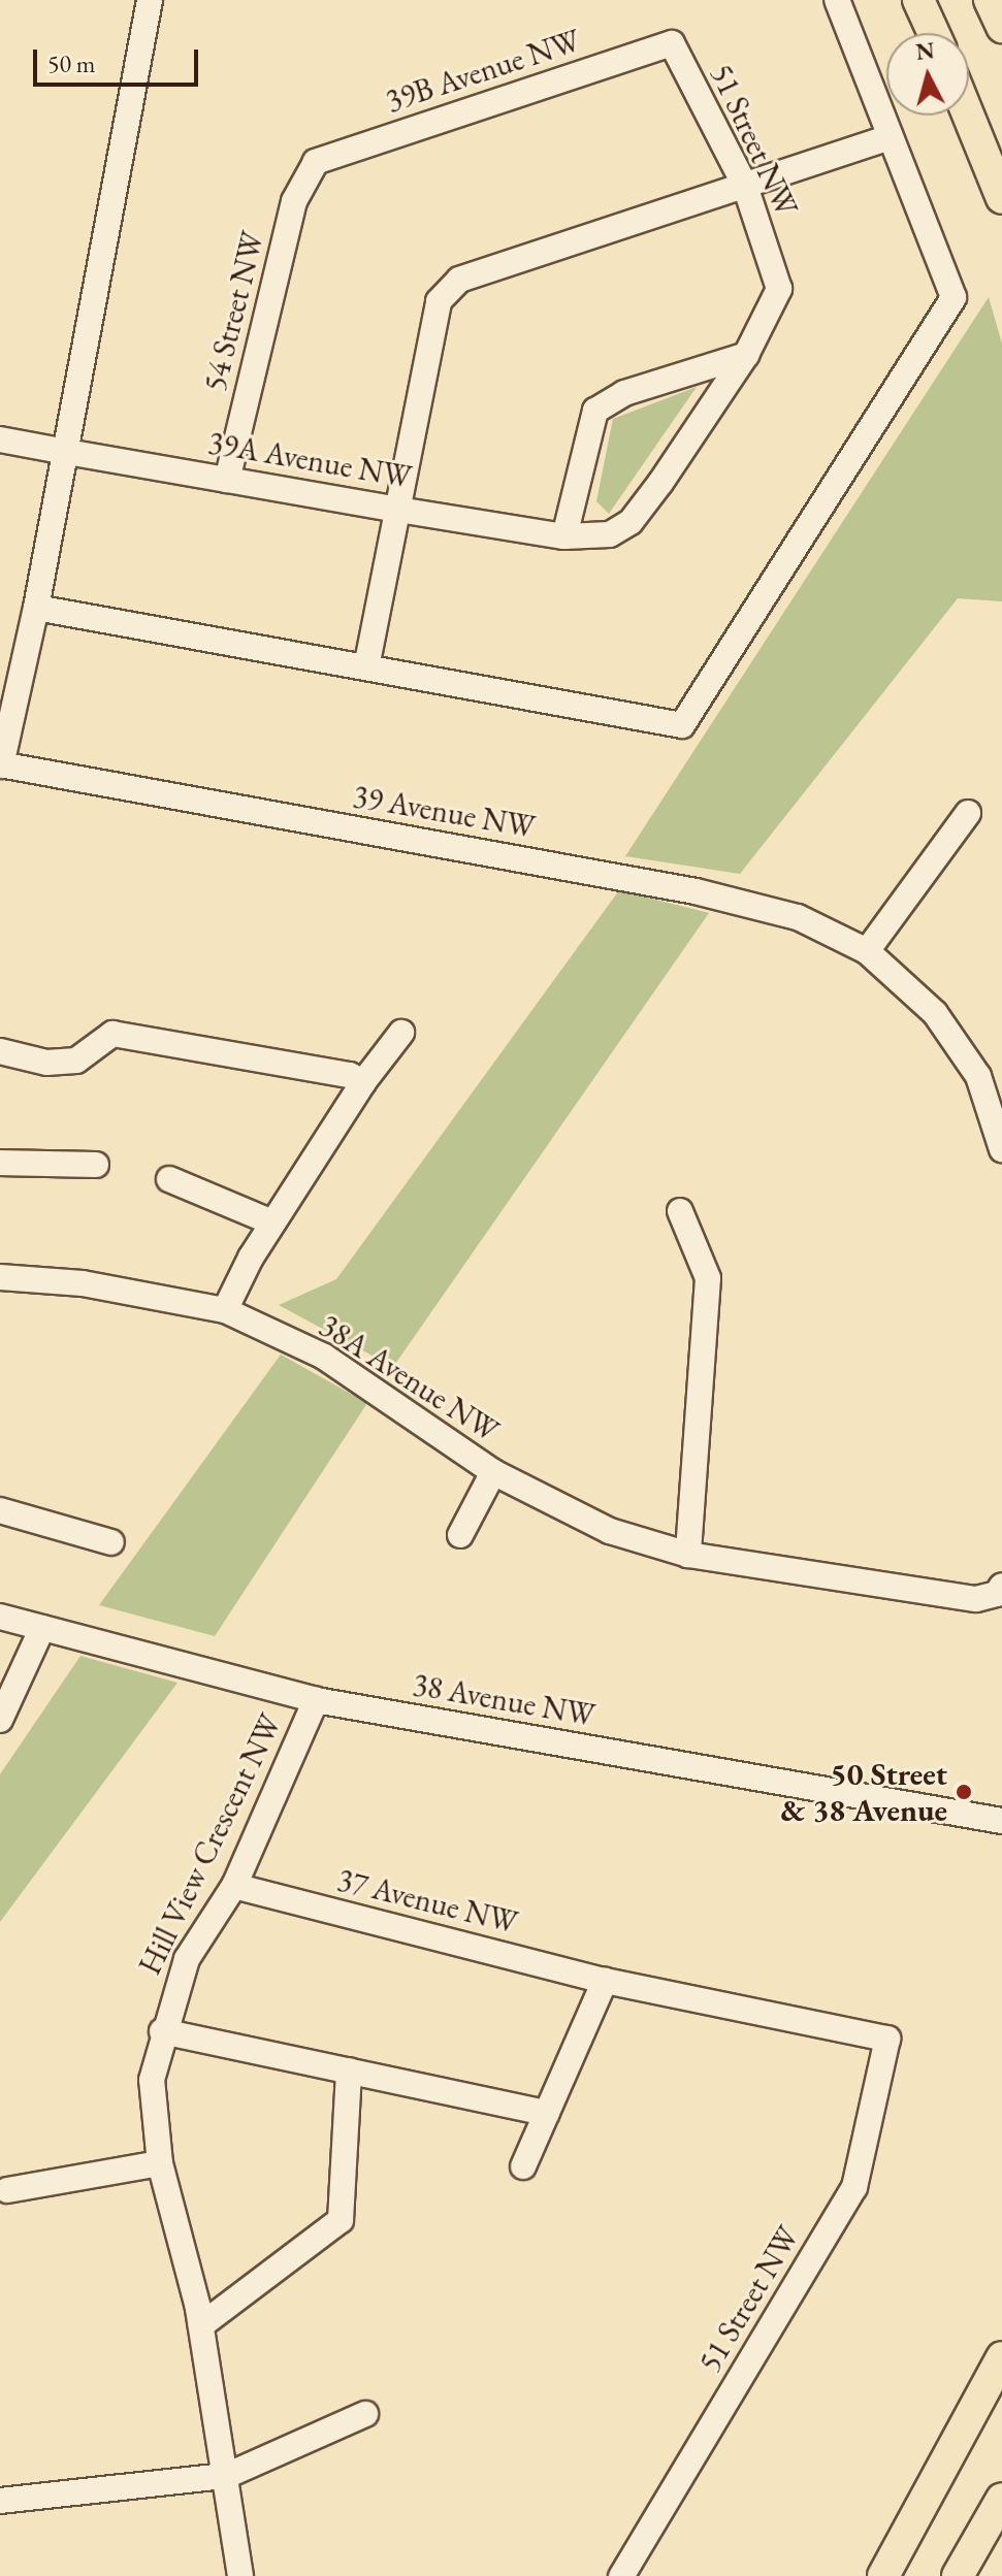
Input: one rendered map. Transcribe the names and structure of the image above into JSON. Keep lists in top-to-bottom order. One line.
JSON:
{"streets":{"street":["39B Avenue NW","51 Street NW","54 Street NW","39A Avenue NW","39 Avenue NW","38A Avenue NW","38 Avenue NW","Hill View Crescent NW","37 Avenue NW"]},"crossings":[["39B Avenue NW","51 Street NW"],["39B Avenue NW","54 Street NW"],["51 Street NW","39A Avenue NW"],["51 Street NW","37 Avenue NW"],["54 Street NW","39A Avenue NW"],["38 Avenue NW","Hill View Crescent NW"],["Hill View Crescent NW","37 Avenue NW"]],"places":["50 Street & 38 Avenue"],"scale_bar":"50 m","north":"top"}
